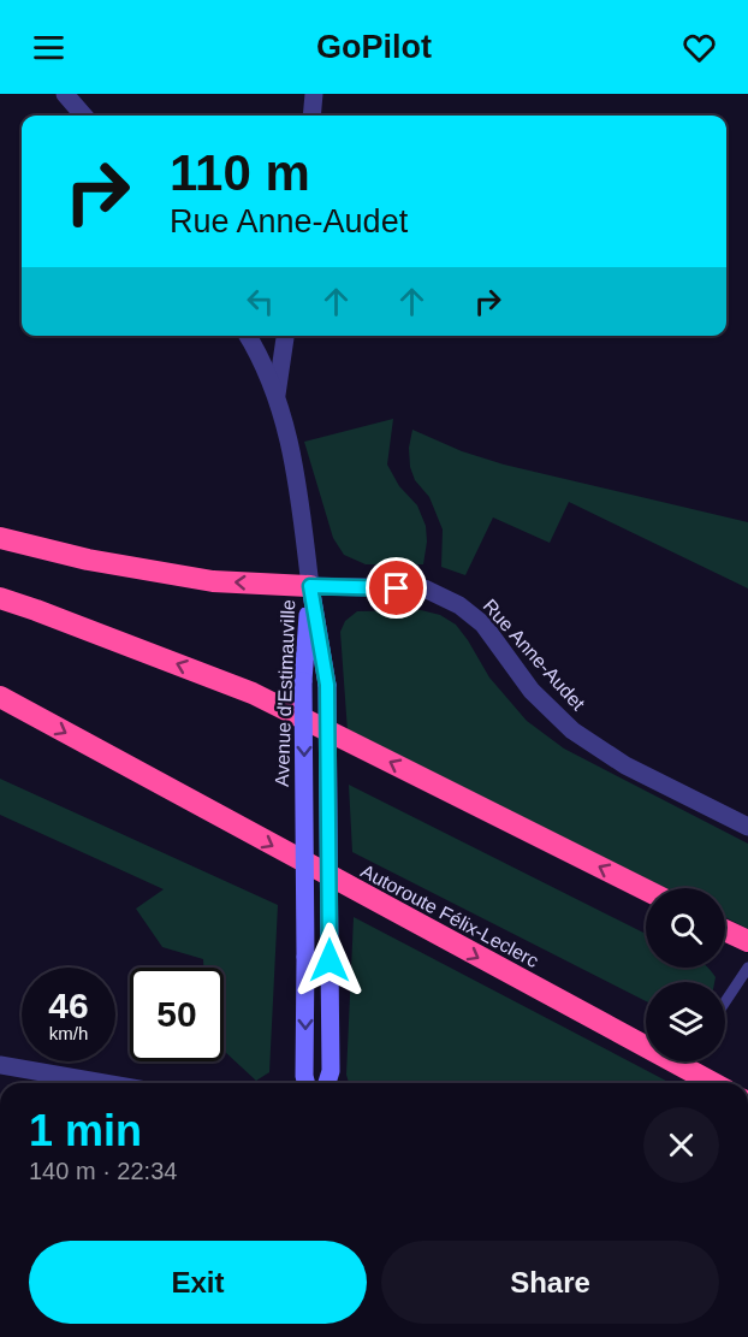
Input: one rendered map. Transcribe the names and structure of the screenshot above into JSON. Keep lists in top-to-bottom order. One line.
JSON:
{"streets":{"highway":["Autoroute Félix-Leclerc"],"main road":["Avenue d'Estimauville"],"street":["Rue Anne-Audet"]},"crossings":[["Rue Anne-Audet","Avenue d'Estimauville"]],"page":{"header":"GoPilot","turn":["110 m","Rue Anne-Audet"],"speed":"46 km/h","limit":"50","heading":["1 min","140 m · 22:34"],"buttons":["Exit","Share"]}}
